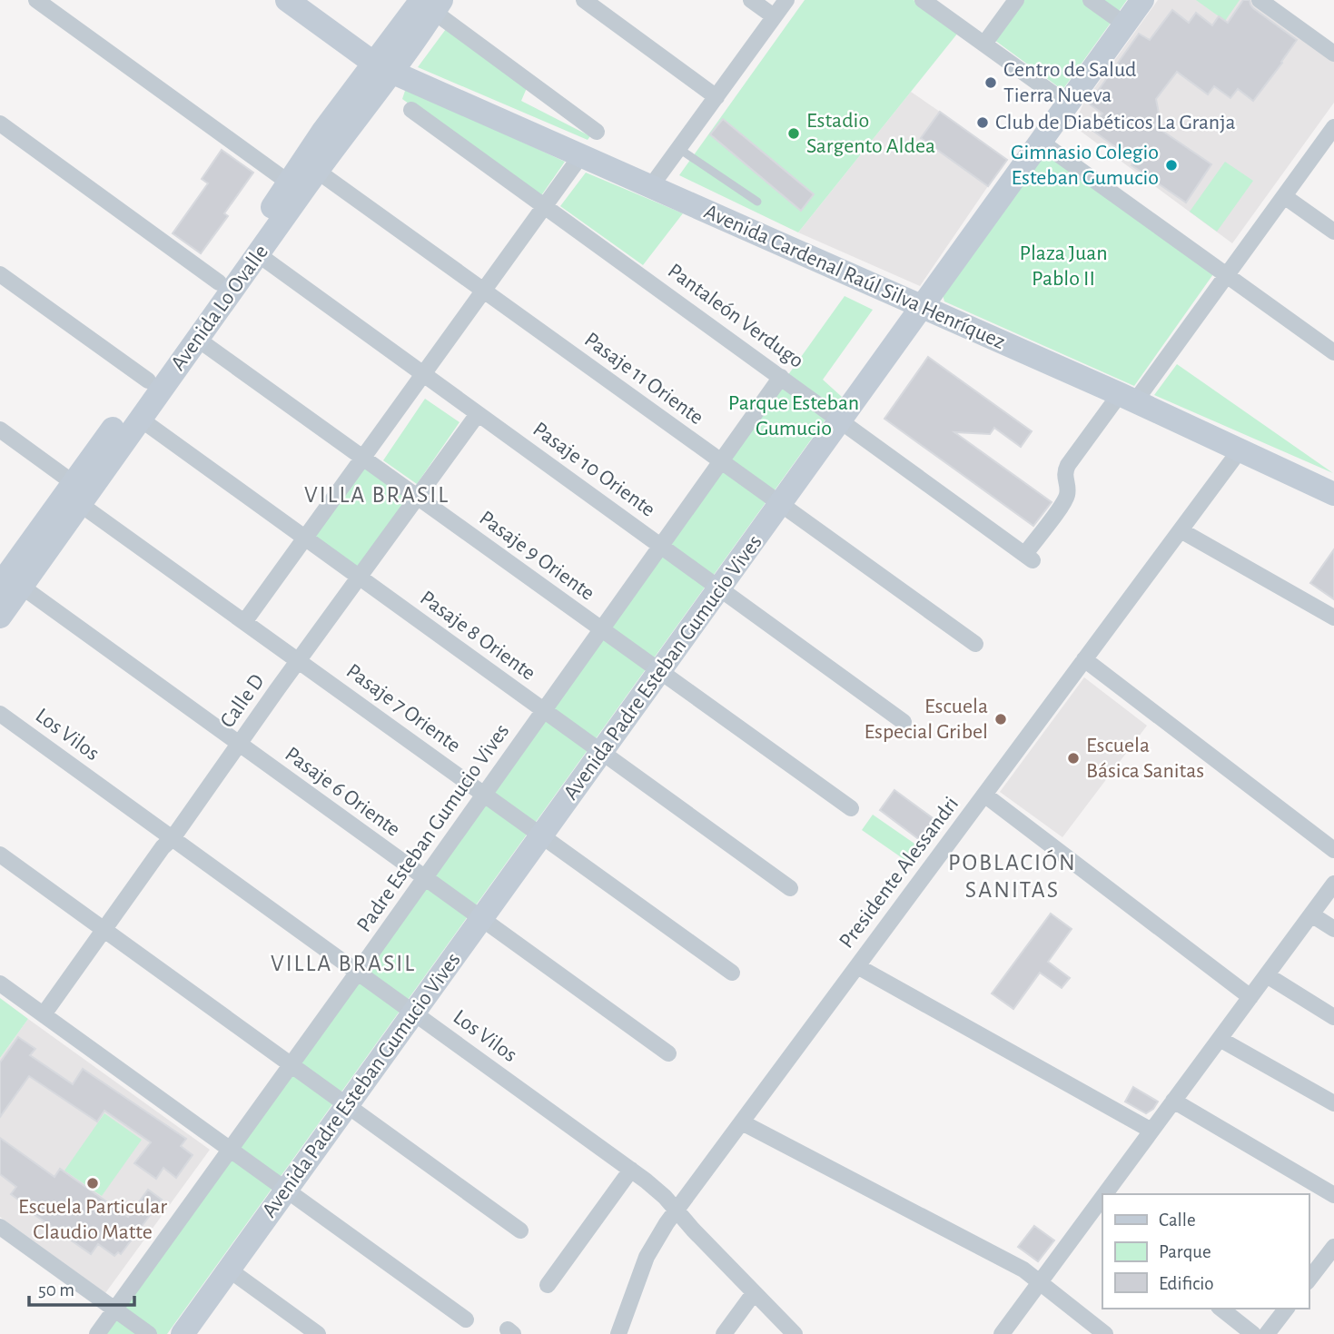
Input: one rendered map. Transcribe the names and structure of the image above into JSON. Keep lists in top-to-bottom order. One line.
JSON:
{"streets":{"main road":["Avenida Cardenal Raúl Silva Henríquez","Avenida Lo Ovalle","Avenida Padre Esteban Gumucio Vives"],"street":["Pantaleón Verdugo","Pasaje 11 Oriente","Pasaje 10 Oriente","Pasaje 9 Oriente","Pasaje 8 Oriente","Calle D","Pasaje 7 Oriente","Los Vilos","Pasaje 6 Oriente","Padre Esteban Gumucio Vives","Presidente Alessandri"]},"crossings":[["Avenida Cardenal Raúl Silva Henríquez","Avenida Lo Ovalle"],["Avenida Cardenal Raúl Silva Henríquez","Pantaleón Verdugo"],["Avenida Cardenal Raúl Silva Henríquez","Avenida Padre Esteban Gumucio Vives"],["Avenida Cardenal Raúl Silva Henríquez","Presidente Alessandri"],["Avenida Lo Ovalle","Pasaje 11 Oriente"],["Avenida Lo Ovalle","Pasaje 10 Oriente"],["Avenida Lo Ovalle","Pasaje 9 Oriente"],["Avenida Lo Ovalle","Pasaje 8 Oriente"],["Avenida Lo Ovalle","Pasaje 7 Oriente"],["Avenida Lo Ovalle","Pasaje 6 Oriente"],["Pantaleón Verdugo","Avenida Padre Esteban Gumucio Vives"],["Pantaleón Verdugo","Padre Esteban Gumucio Vives"],["Pasaje 11 Oriente","Avenida Padre Esteban Gumucio Vives"],["Pasaje 11 Oriente","Padre Esteban Gumucio Vives"],["Pasaje 10 Oriente","Avenida Padre Esteban Gumucio Vives"],["Pasaje 10 Oriente","Calle D"],["Pasaje 10 Oriente","Padre Esteban Gumucio Vives"],["Pasaje 9 Oriente","Avenida Padre Esteban Gumucio Vives"],["Pasaje 9 Oriente","Calle D"],["Pasaje 9 Oriente","Padre Esteban Gumucio Vives"],["Pasaje 8 Oriente","Avenida Padre Esteban Gumucio Vives"],["Pasaje 8 Oriente","Calle D"],["Pasaje 8 Oriente","Padre Esteban Gumucio Vives"],["Avenida Padre Esteban Gumucio Vives","Pasaje 7 Oriente"],["Avenida Padre Esteban Gumucio Vives","Los Vilos"],["Avenida Padre Esteban Gumucio Vives","Pasaje 6 Oriente"],["Calle D","Pasaje 7 Oriente"],["Calle D","Los Vilos"],["Calle D","Pasaje 6 Oriente"],["Pasaje 7 Oriente","Padre Esteban Gumucio Vives"],["Los Vilos","Padre Esteban Gumucio Vives"],["Los Vilos","Presidente Alessandri"],["Pasaje 6 Oriente","Padre Esteban Gumucio Vives"]],"districts":["VILLA BRASIL","POBLACIÓN SANITAS","VILLA BRASIL"],"parks":["Plaza Juan Pablo II","Parque Esteban Gumucio"],"places":["Centro de Salud Tierra Nueva","Club de Diabéticos La Granja","Estadio Sargento Aldea","Gimnasio Colegio Esteban Gumucio","Escuela Especial Gribel","Escuela Básica Sanitas","Escuela Particular Claudio Matte"],"legend":["Calle","Parque","Edificio"],"scale_bar":"50 m"}
